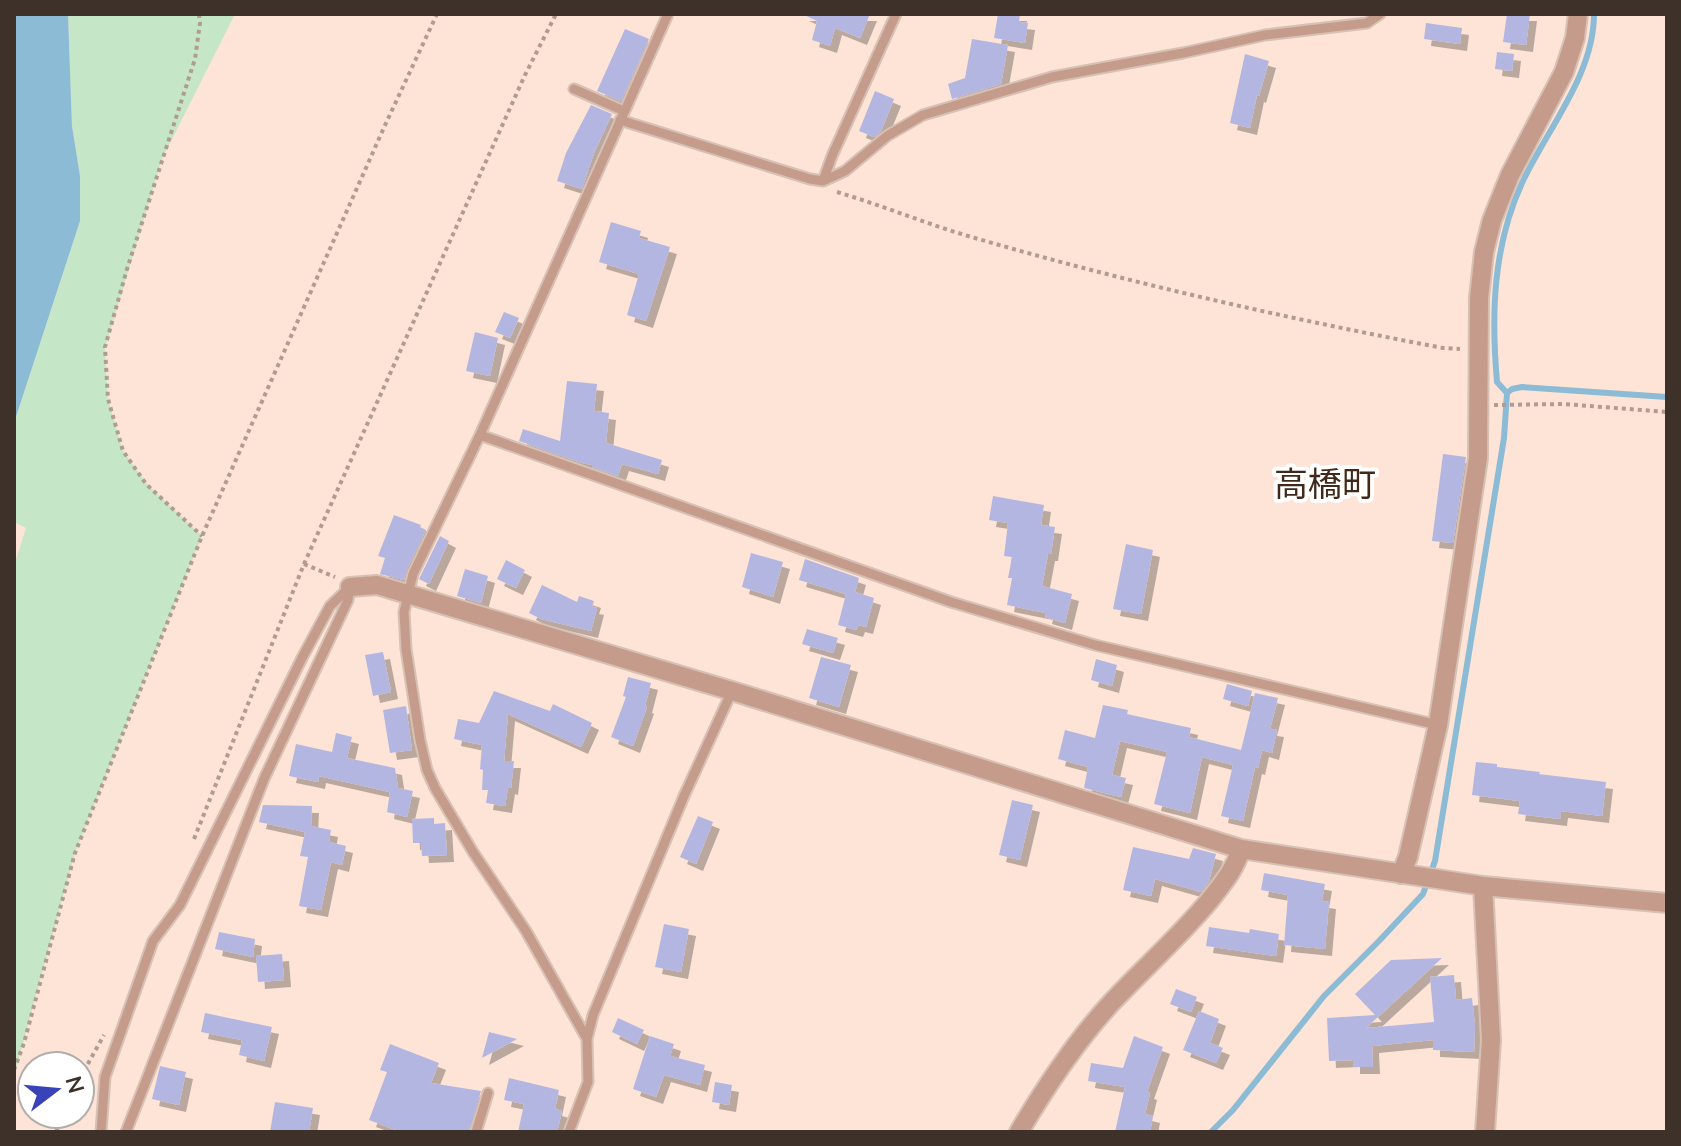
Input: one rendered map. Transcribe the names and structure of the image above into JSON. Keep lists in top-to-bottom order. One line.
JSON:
{"districts":["高橋町"],"north":"right"}
